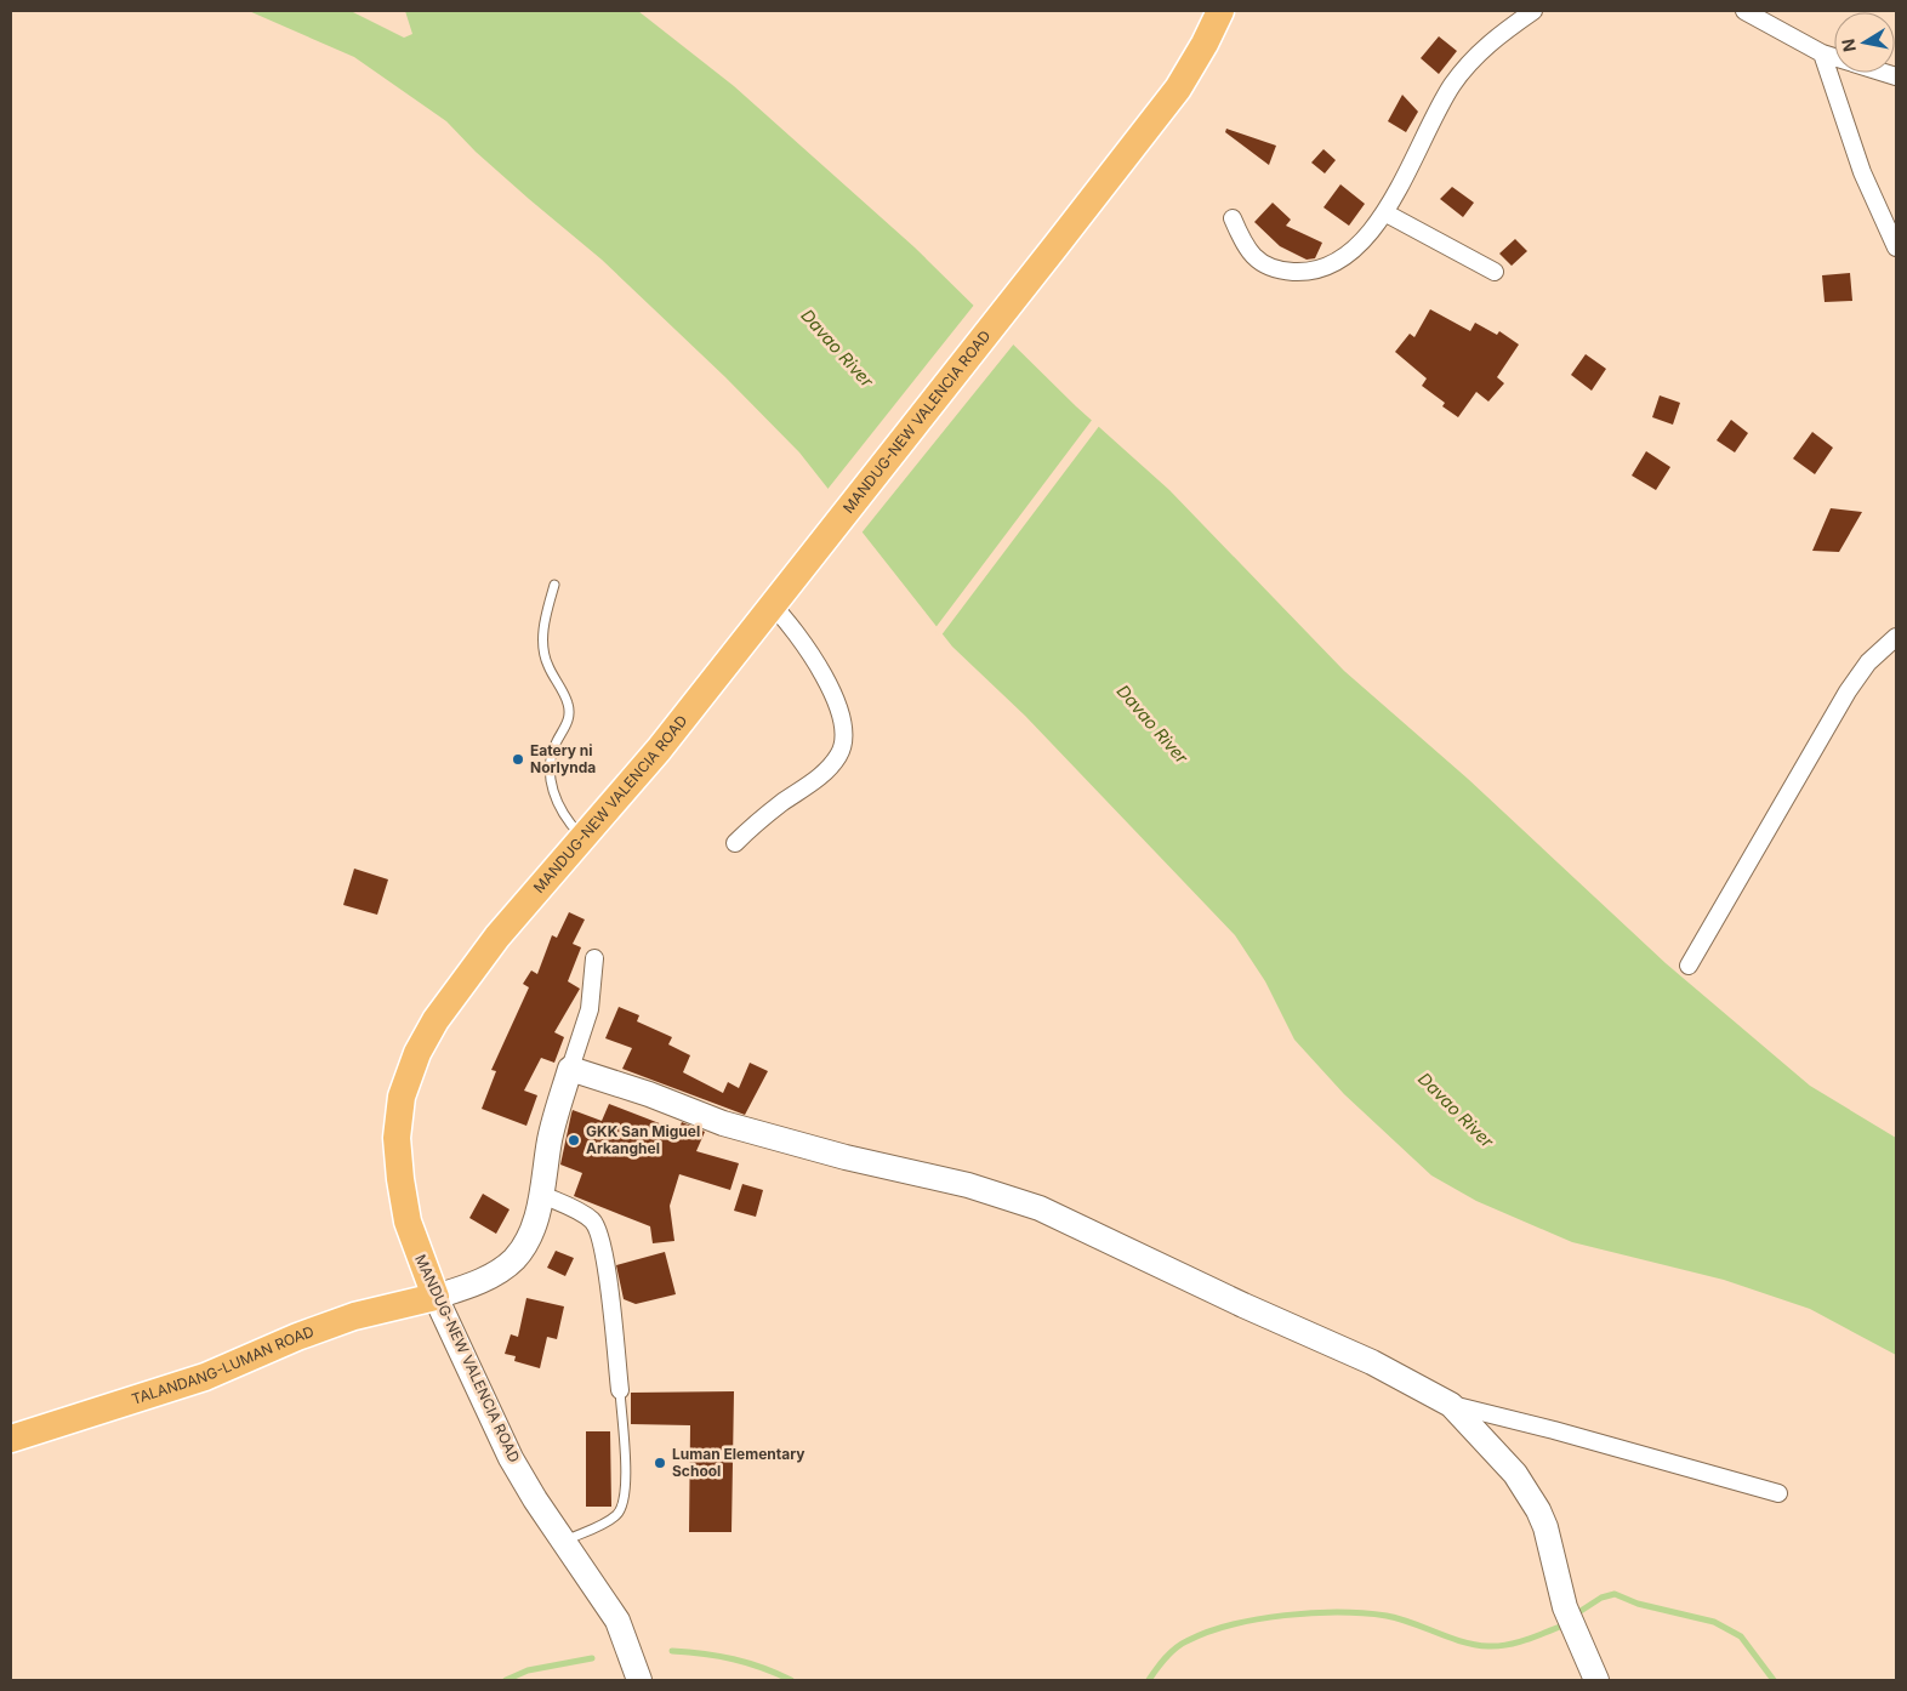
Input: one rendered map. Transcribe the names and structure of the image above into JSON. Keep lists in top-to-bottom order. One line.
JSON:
{"streets":{"main road":["MANDUG-NEW VALENCIA ROAD","TALANDANG-LUMAN ROAD"]},"crossings":[["MANDUG-NEW VALENCIA ROAD","TALANDANG-LUMAN ROAD"]],"water":["Davao River"],"places":["Eatery ni Norlynda","GKK San Miguel Arkanghel","Luman Elementary School"],"north":"left"}
